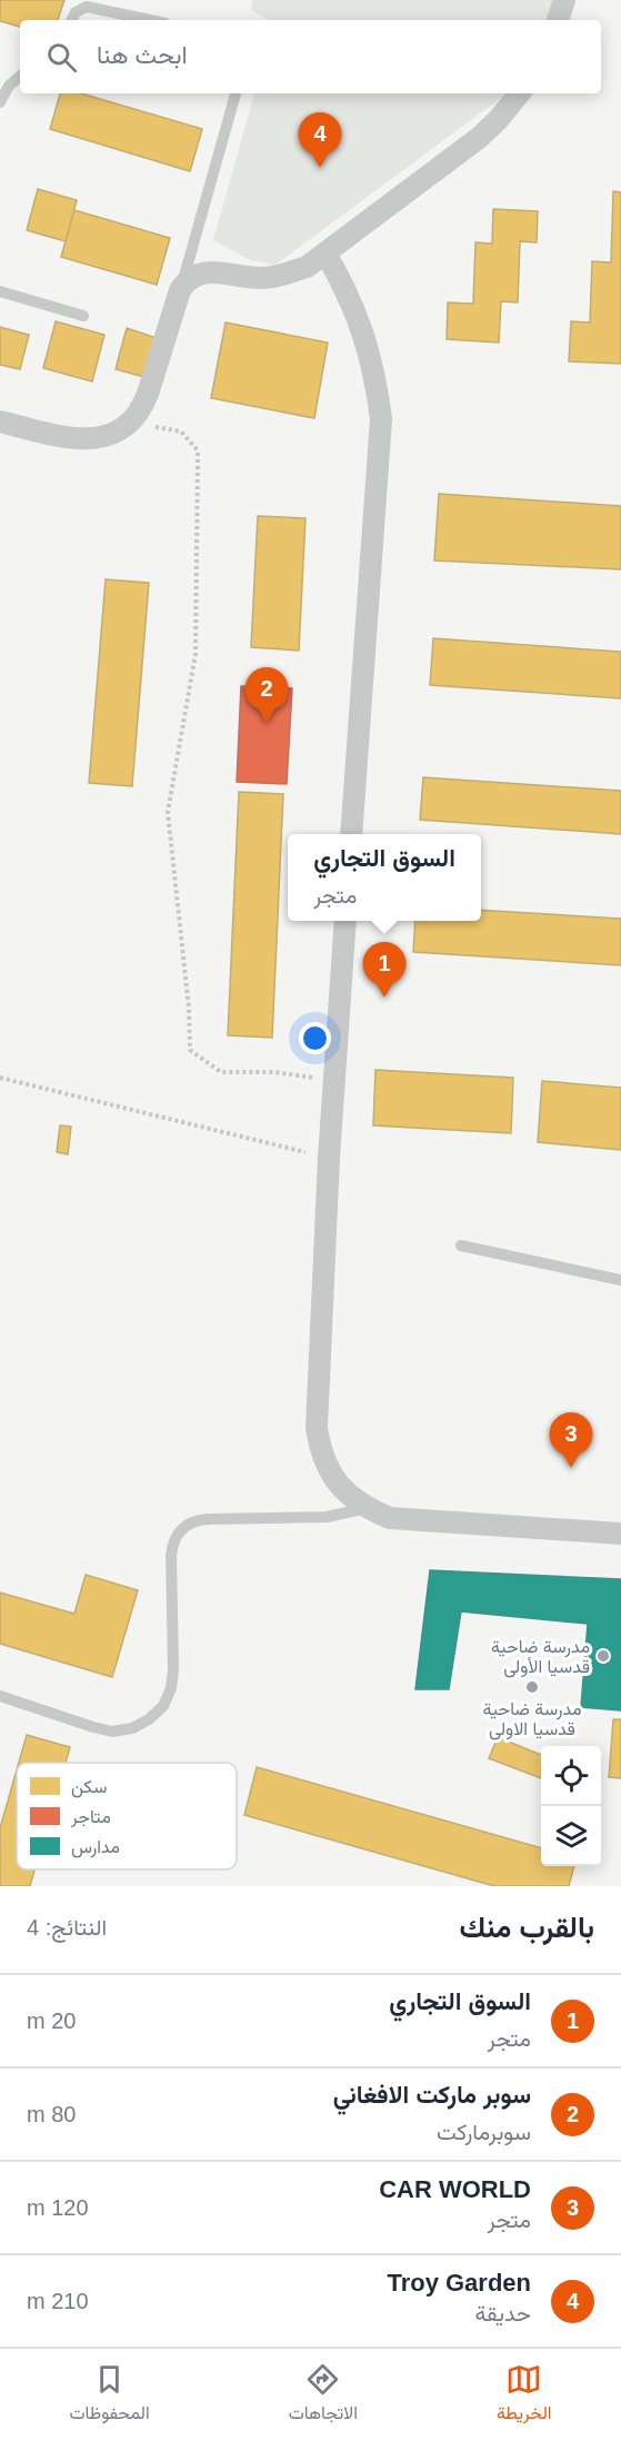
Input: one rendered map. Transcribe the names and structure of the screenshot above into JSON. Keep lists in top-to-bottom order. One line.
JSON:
{"places":["مدرسة ضاحية قدسيا الأولى","مدرسة ضاحية قدسيا الاولى"],"legend":["سكن","متاجر","مدارس"],"page":{"search":"ابحث هنا","pins":["4","2","1","3"],"popup":["السوق التجاري","متجر"],"heading":["بالقرب منك","النتائج: 4"],"list":[{"mark":"1","name":"السوق التجاري","note":"متجر","value":"20 m"},{"mark":"2","name":"سوبر ماركت الافغاني","note":"سوبرماركت","value":"80 m"},{"mark":"3","name":"CAR WORLD","note":"متجر","value":"120 m"},{"mark":"4","name":"Troy Garden","note":"حديقة","value":"210 m"}],"nav":["الخريطة","الاتجاهات","المحفوظات"]}}
